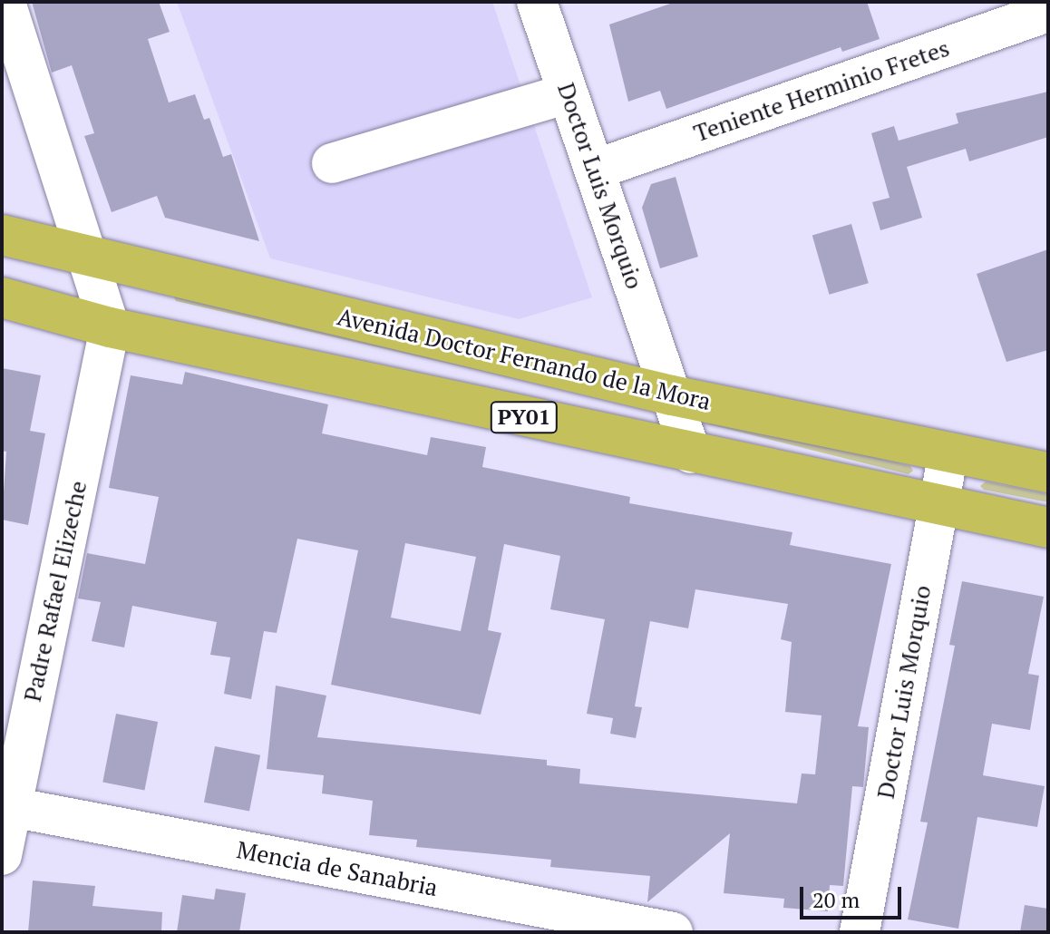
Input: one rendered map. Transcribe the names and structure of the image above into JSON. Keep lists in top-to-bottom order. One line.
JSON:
{"streets":{"highway":["Avenida Doctor Fernando de la Mora","PY01"],"street":["Teniente Herminio Fretes","Doctor Luis Morquio","Padre Rafael Elizeche","Mencia de Sanabria"]},"crossings":[["Teniente Herminio Fretes","Doctor Luis Morquio"],["Doctor Luis Morquio","Avenida Doctor Fernando de la Mora"],["Doctor Luis Morquio","PY01"],["PY01","Padre Rafael Elizeche"],["Padre Rafael Elizeche","Mencia de Sanabria"]],"scale_bar":"20 m"}
